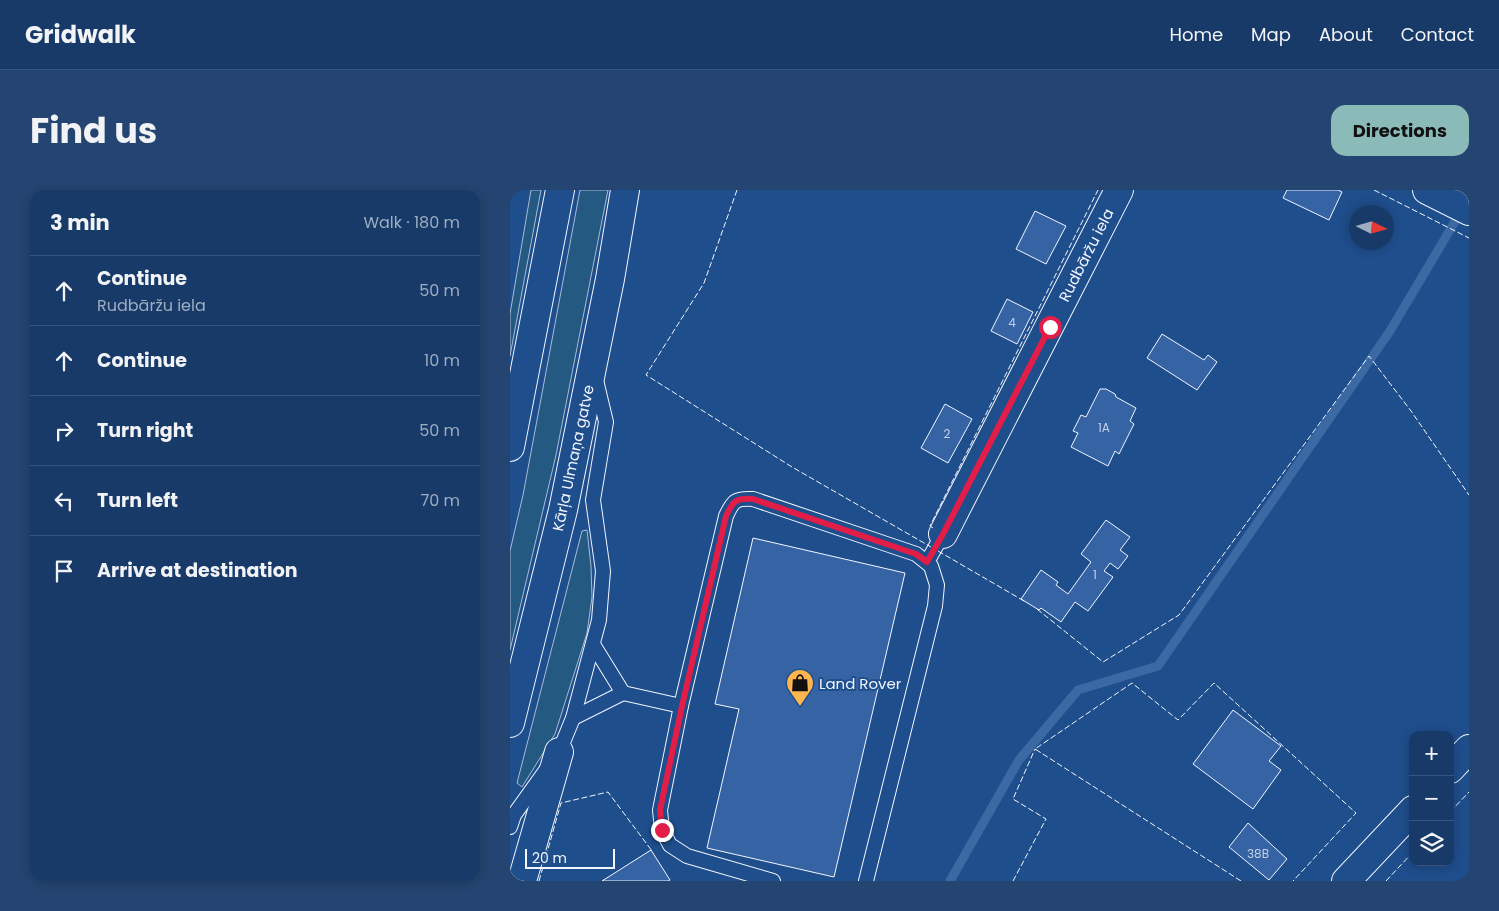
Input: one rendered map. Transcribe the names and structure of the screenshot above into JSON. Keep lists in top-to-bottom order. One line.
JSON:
{"streets":{"main road":["Rudbāržu iela","Kārļa Ulmaņa gatve"]},"places":{"shop":["Land Rover"]},"house_numbers":["4","1A","2","1","38B"],"scale_bar":"20 m","north":"right","page":{"header":"Gridwalk","nav":["Home","Map","About","Contact"],"title":"Find us","buttons":"Directions","heading":["3 min","Walk · 180 m"],"list":[["Continue","Rudbāržu iela","50 m"],["Continue","10 m"],["Turn right","50 m"],["Turn left","70 m"],"Arrive at destination"],"map_buttons":["+","−"],"scale":"20 m"}}
